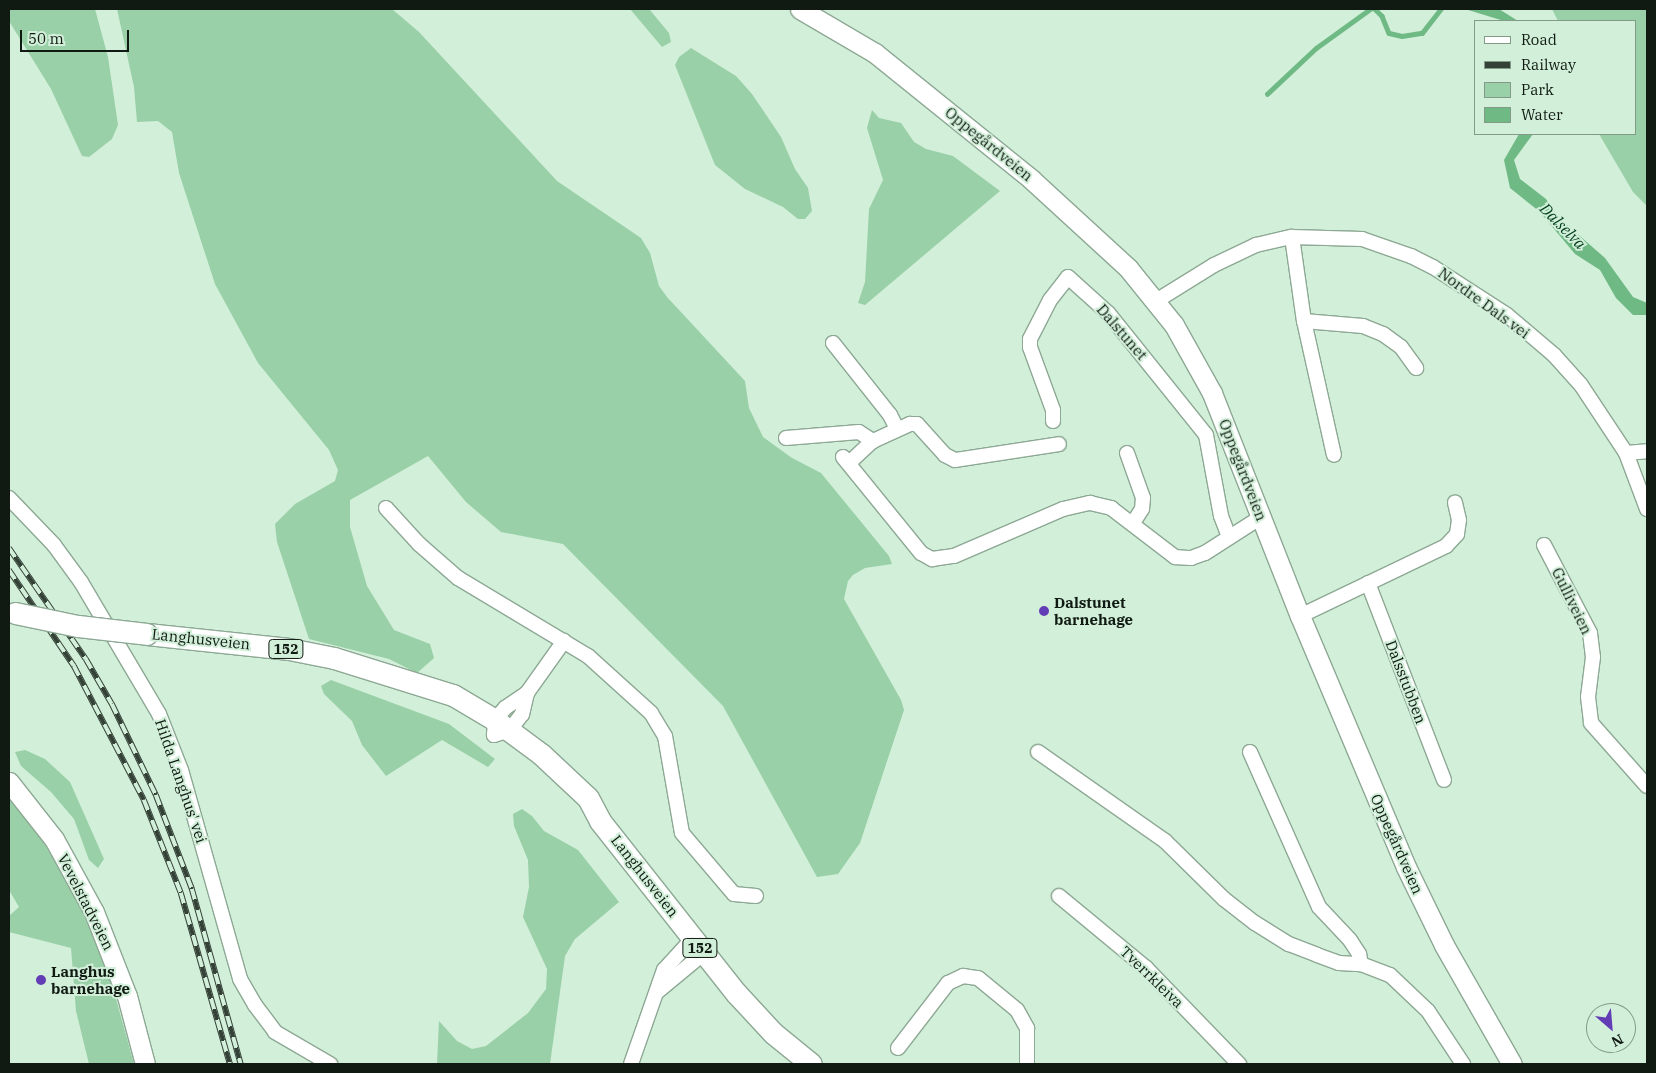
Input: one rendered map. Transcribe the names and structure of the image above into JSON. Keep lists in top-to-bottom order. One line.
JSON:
{"streets":{"main road":["Oppegårdveien","Langhusveien","152","Vevelstadveien"],"street":["Nordre Dals vei","Dalstunet","Gulliveien","Dalsstubben","Hilda Langhus' vei","Tverrkleiva"]},"crossings":[["Oppegårdveien","Nordre Dals vei"]],"water":["Dalselva"],"places":["Dalstunet barnehage","Langhus barnehage"],"legend":["Road","Railway","Park","Water"],"scale_bar":"50 m","north":"bottom right"}
